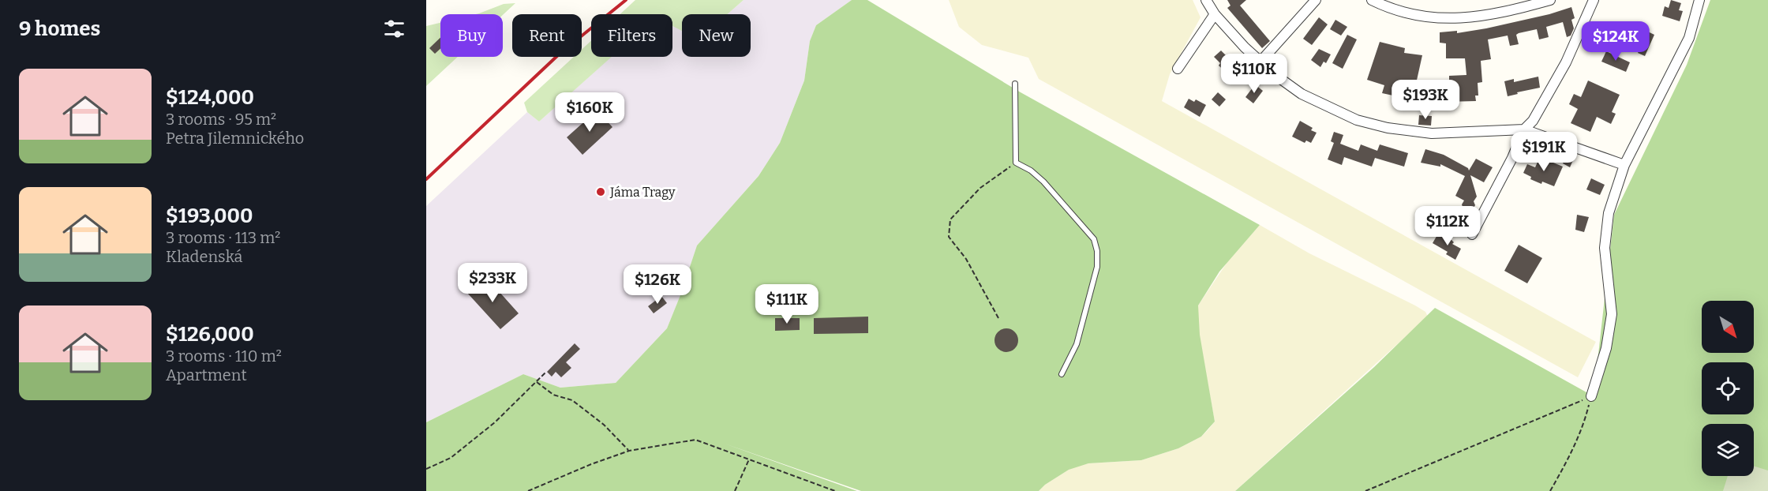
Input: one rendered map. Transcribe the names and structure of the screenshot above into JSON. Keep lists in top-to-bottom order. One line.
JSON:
{"places":["Jáma Tragy"],"north":"bottom right","page":{"heading":"9 homes","chip":["Buy","Rent","Filters","New"],"price":["$124K","$110K","$193K","$160K","$191K","$112K","$233K","$126K","$111K"],"list":[{"name":"$124,000","note":"3 rooms · 95 m² · Petra Jilemnického"},{"name":"$193,000","note":"3 rooms · 113 m² · Kladenská"},{"name":"$126,000","note":"3 rooms · 110 m² · Apartment"}]}}
